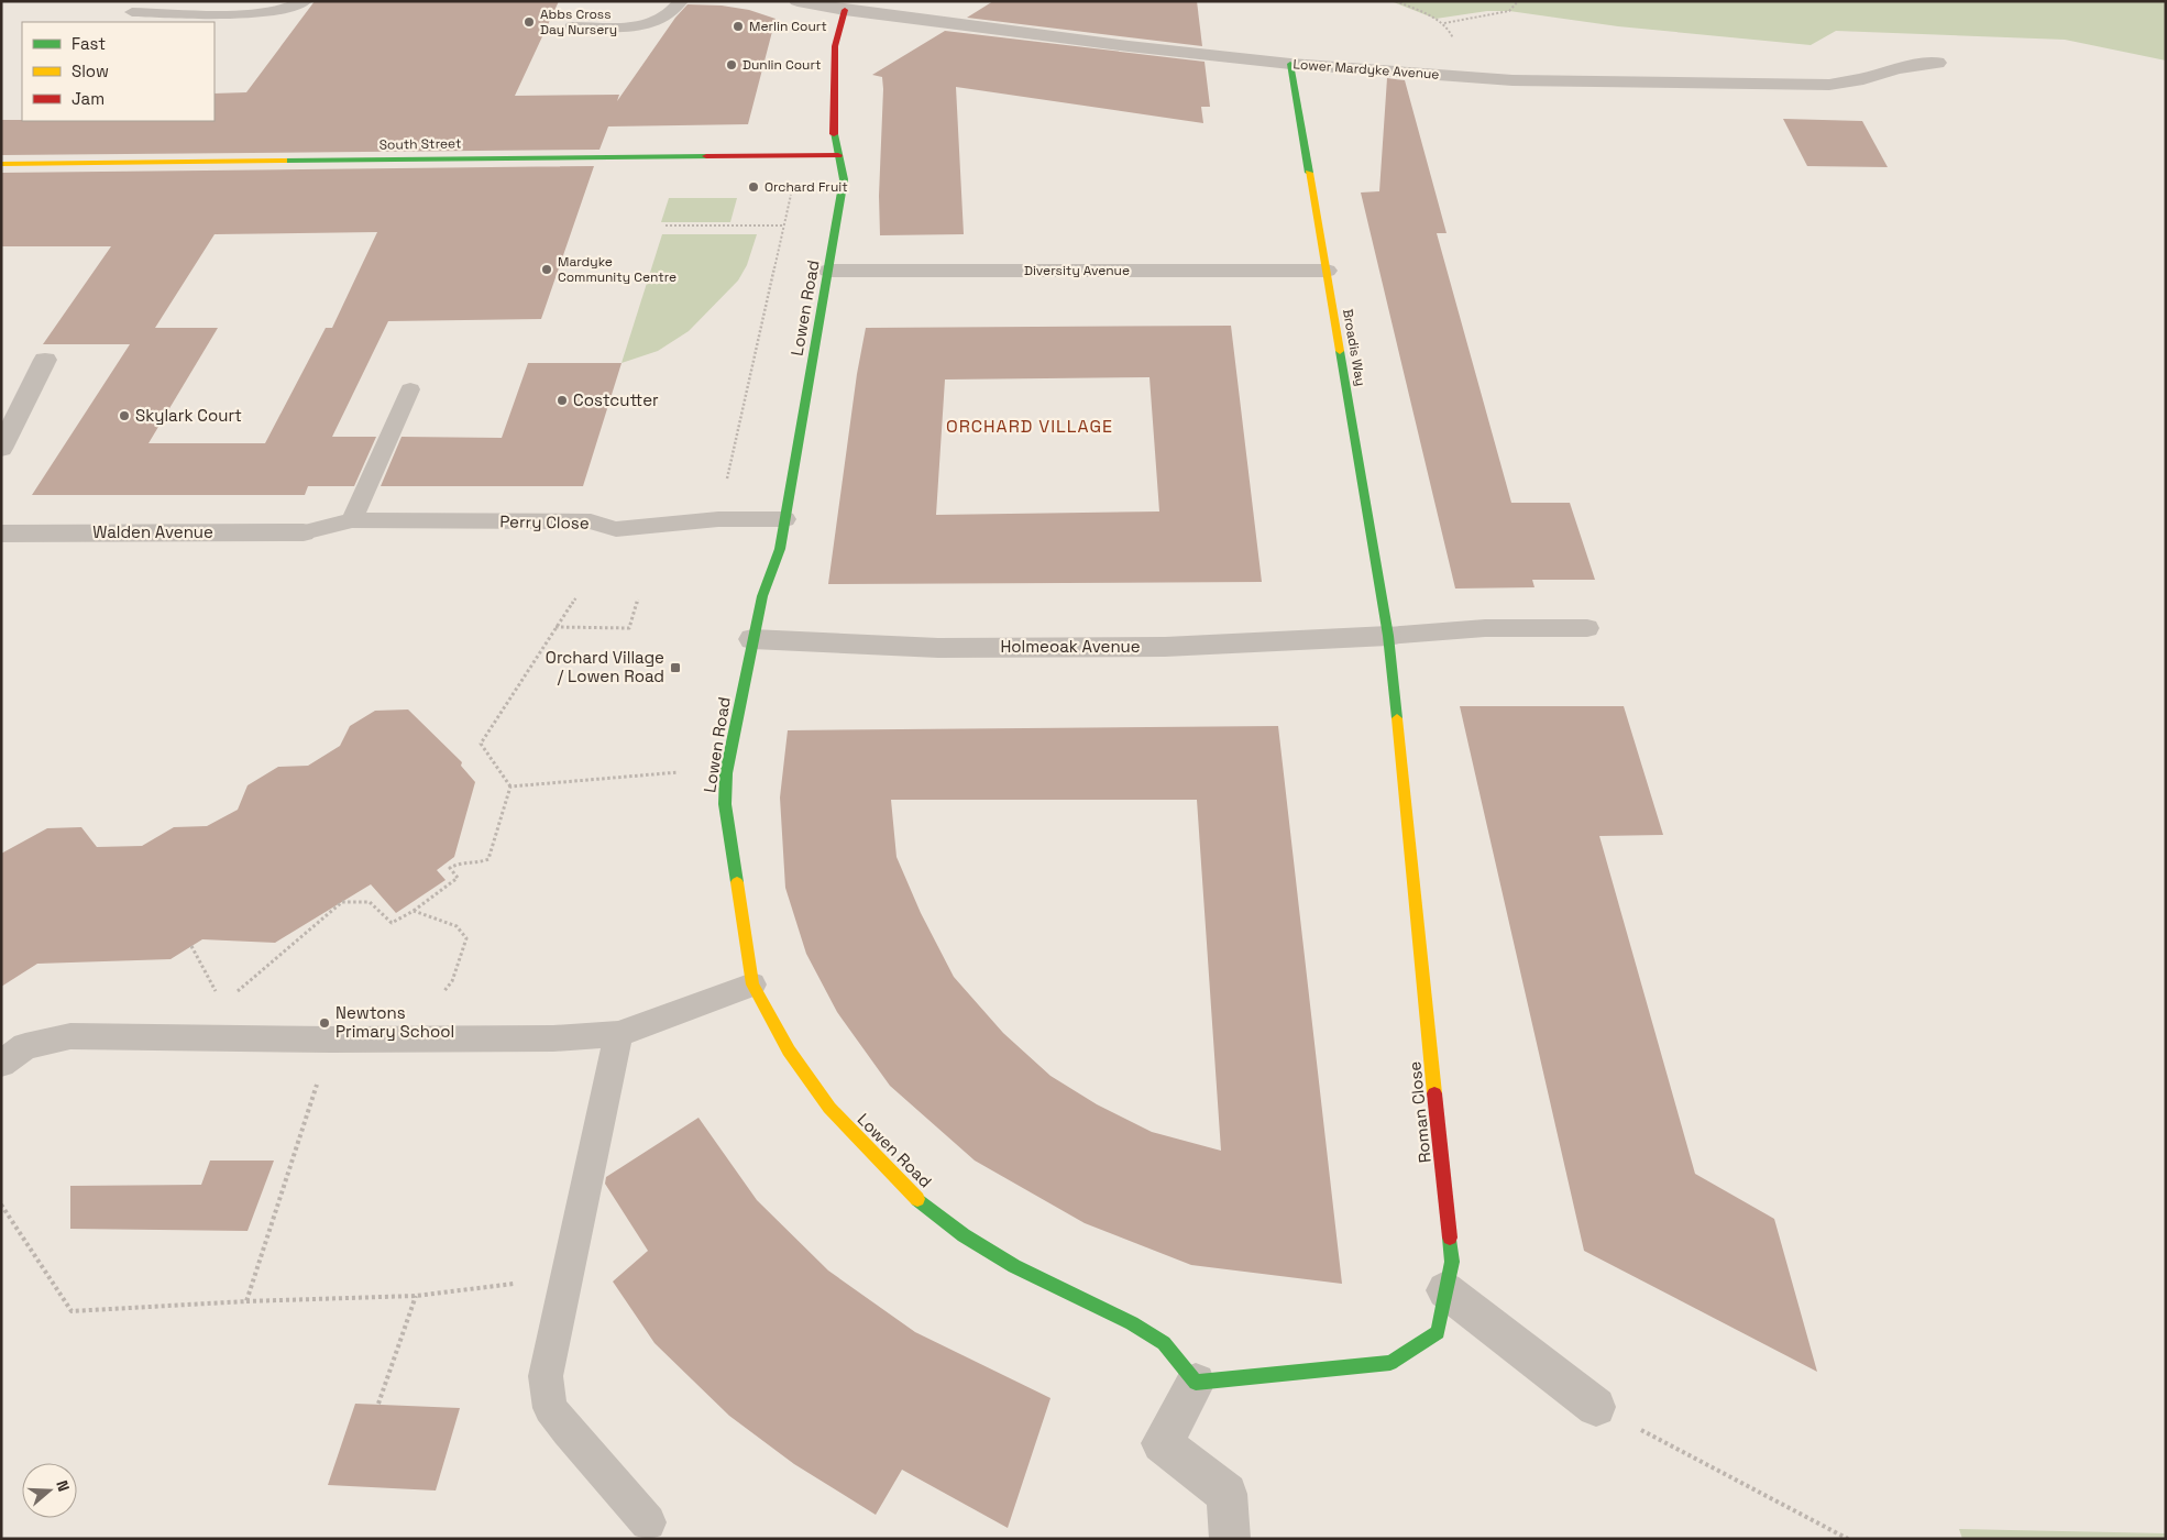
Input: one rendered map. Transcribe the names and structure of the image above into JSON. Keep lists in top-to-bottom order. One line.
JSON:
{"streets":{"street":["Lower Mardyke Avenue","South Street","Diversity Avenue","Lowen Road","Broadis Way","Walden Avenue","Holmeoak Avenue","Roman Close"],"lane":["Perry Close"]},"crossings":[["Lower Mardyke Avenue","Lowen Road"],["Lower Mardyke Avenue","Broadis Way"],["South Street","Lowen Road"],["Diversity Avenue","Lowen Road"],["Diversity Avenue","Broadis Way"],["Lowen Road","Perry Close"],["Lowen Road","Holmeoak Avenue"],["Lowen Road","Roman Close"],["Broadis Way","Holmeoak Avenue"],["Broadis Way","Roman Close"],["Perry Close","Walden Avenue"],["Holmeoak Avenue","Roman Close"]],"districts":["ORCHARD VILLAGE"],"places":{"other":["Abbs Cross Day Nursery","Merlin Court","Dunlin Court","Orchard Fruit","Mardyke Community Centre","Costcutter","Skylark Court","Newtons Primary School"],"transit":["Orchard Village / Lowen Road"]},"legend":["Fast","Slow","Jam"],"north":"right"}
